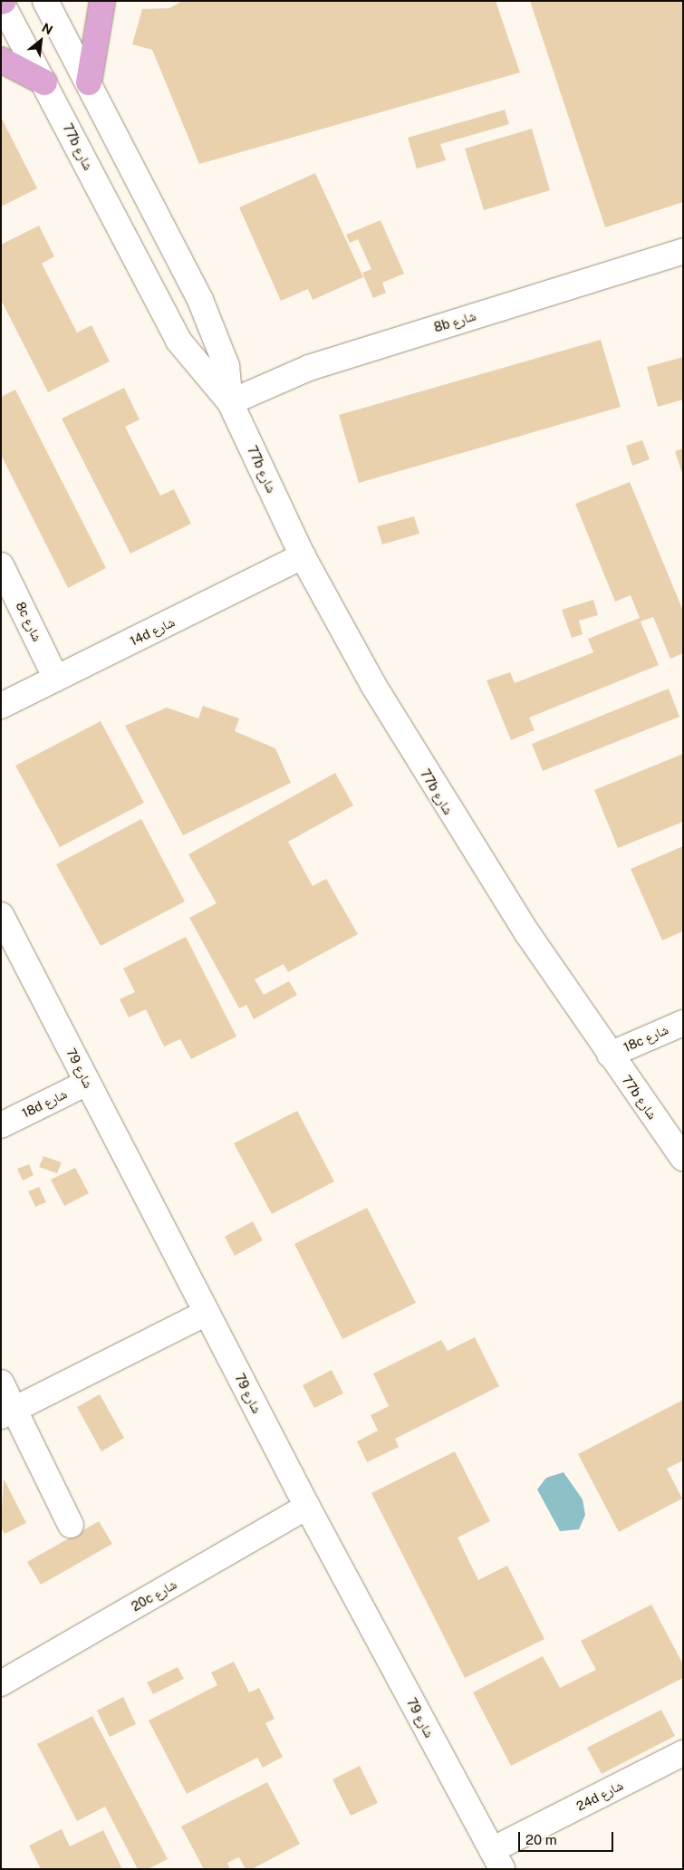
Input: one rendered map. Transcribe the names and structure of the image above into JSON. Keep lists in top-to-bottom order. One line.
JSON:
{"streets":{"street":["77b شارع","8b شارع","8c شارع","14d شارع","18c شارع","شارع 79","18d شارع","20c شارع","24d شارع"]},"crossings":[["77b شارع","8b شارع"],["77b شارع","14d شارع"],["77b شارع","18c شارع"],["8c شارع","14d شارع"],["شارع 79","18d شارع"],["شارع 79","20c شارع"],["شارع 79","24d شارع"]],"scale_bar":"20 m","north":"top right"}
